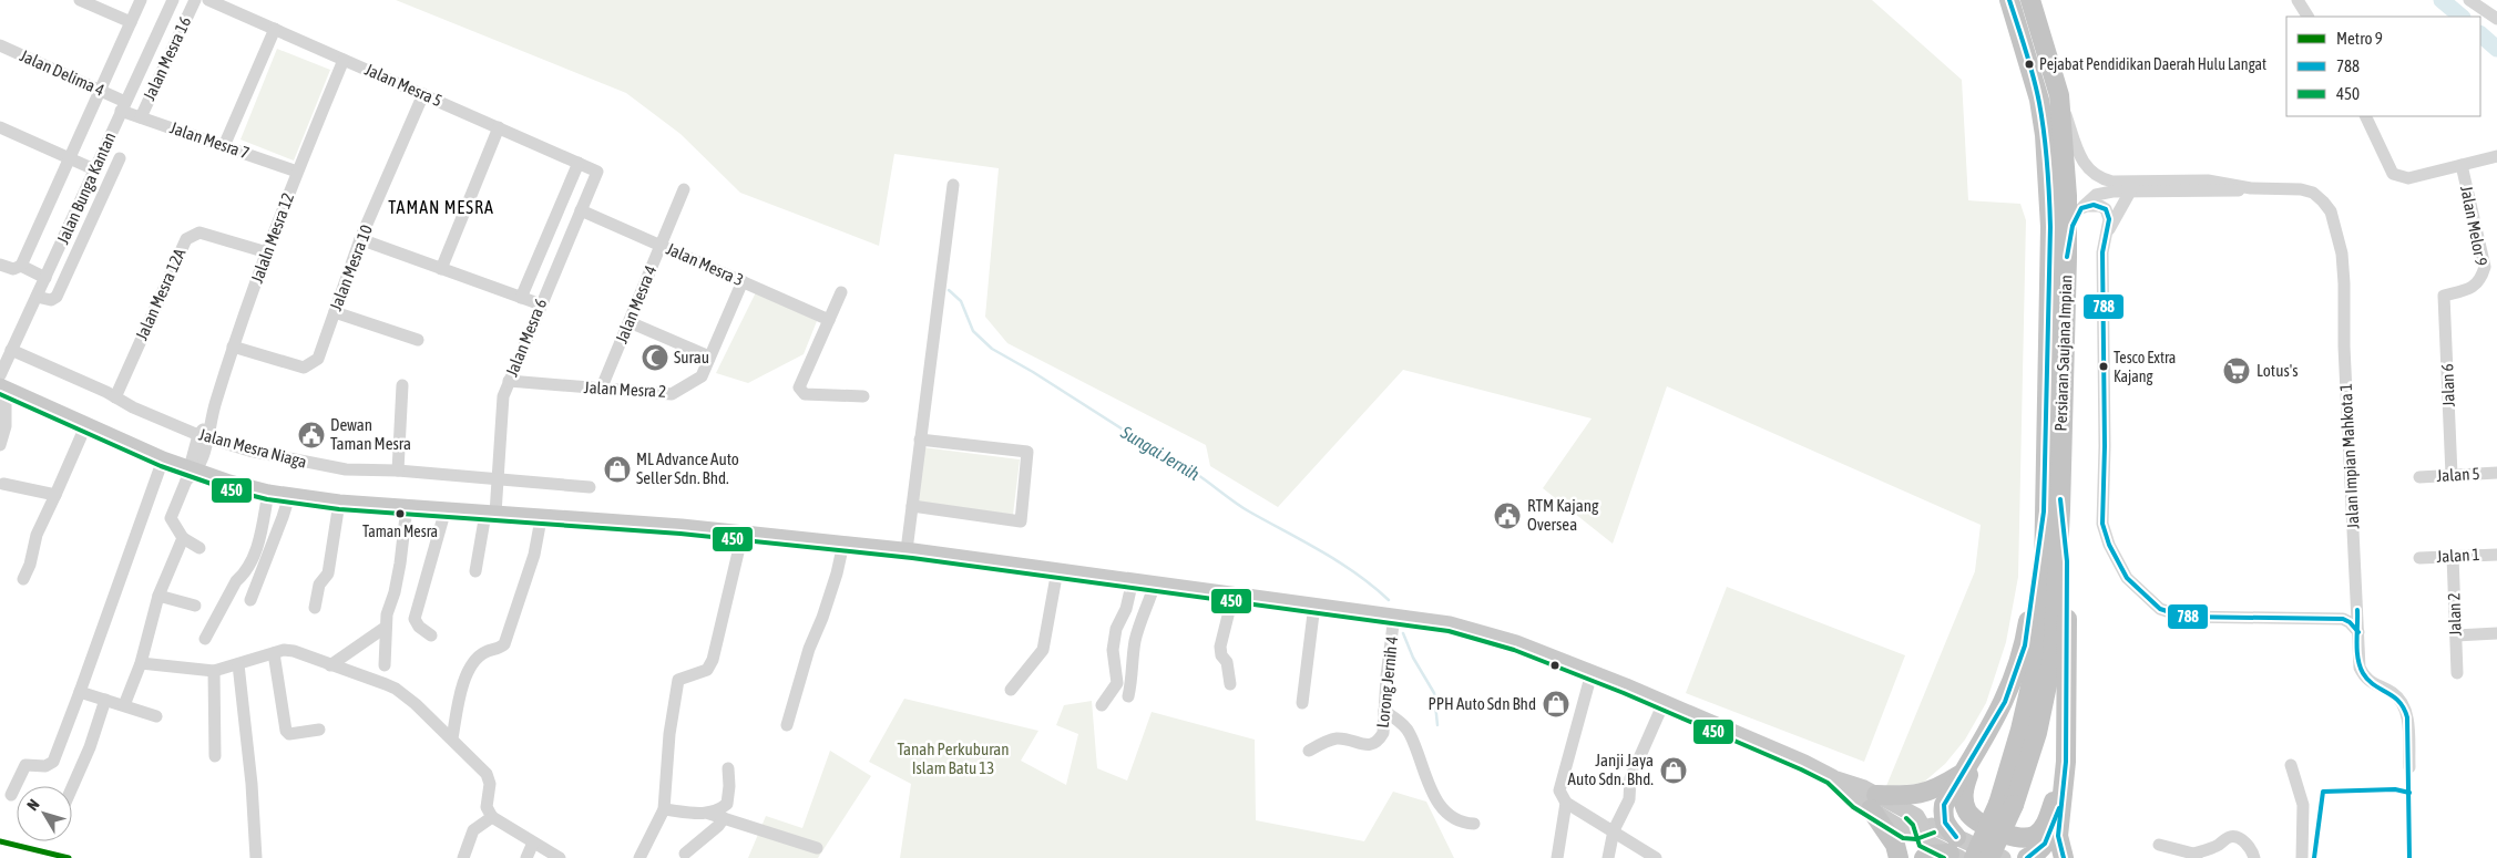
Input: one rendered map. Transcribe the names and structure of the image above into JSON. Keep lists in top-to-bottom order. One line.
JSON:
{"streets":{"highway":["Persiaran Saujana Impian"],"street":["Jalan Mesra 16","Jalan Delima 4","Jalan Mesra 5","Jalan Mesra 7","Jalan Bunga Kantan","Jalan Melor 9","Jalaln Mesra 12","Jalan Mesra 3","Jalan Mesra 10","Jalan Mesra 12A","Jalan Mesra 4","Jalan Mesra 6","Jalan 6","Jalan Mesra 2","Jalan Mesra Niaga","Jalan Impian Mahkota 1","Jalan 5","Jalan 1","Jalan 2","Lorong Jernih 4"]},"crossings":[["Jalan Mesra 16","Jalan Mesra 7"],["Jalan Delima 4","Jalan Mesra 7"],["Jalan Delima 4","Jalan Bunga Kantan"],["Jalan Mesra 5","Jalaln Mesra 12"],["Jalan Mesra 5","Jalan Mesra 10"],["Jalan Mesra 5","Jalan Mesra 6"],["Jalan Mesra 7","Jalan Bunga Kantan"],["Jalan Mesra 7","Jalaln Mesra 12"],["Jalan Bunga Kantan","Jalan Mesra Niaga"],["Jalan Melor 9","Jalan 6"],["Jalaln Mesra 12","Jalan Mesra 10"],["Jalaln Mesra 12","Jalan Mesra 12A"],["Jalaln Mesra 12","Jalan Mesra Niaga"],["Jalan Mesra 3","Jalan Mesra 4"],["Jalan Mesra 3","Jalan Mesra 6"],["Jalan Mesra 3","Jalan Mesra 2"],["Jalan Mesra 12A","Jalan Mesra Niaga"],["Jalan Mesra 4","Jalan Mesra 2"],["Jalan Mesra 6","Jalan Mesra 2"],["Jalan Mesra 6","Jalan Mesra Niaga"],["Jalan 6","Jalan 5"],["Jalan 1","Jalan 2"]],"districts":["TAMAN MESRA"],"water":["Sungai Jernih"],"parks":["Tanah Perkuburan Islam Batu 13"],"places":{"other":["Pejabat Pendidikan Daerah Hulu Langat","Tesco Extra Kajang","Taman Mesra"],"mosque":["Surau"],"supermarket":["Lotus's"],"public building":["Dewan Taman Mesra","RTM Kajang Oversea"],"shop":["ML Advance Auto Seller Sdn. Bhd.","PPH Auto Sdn Bhd","Janji Jaya Auto Sdn. Bhd."]},"lines":["transit line 788","transit line 450","metro line 9"],"legend":["Metro 9","788","450"],"north":"top left"}
